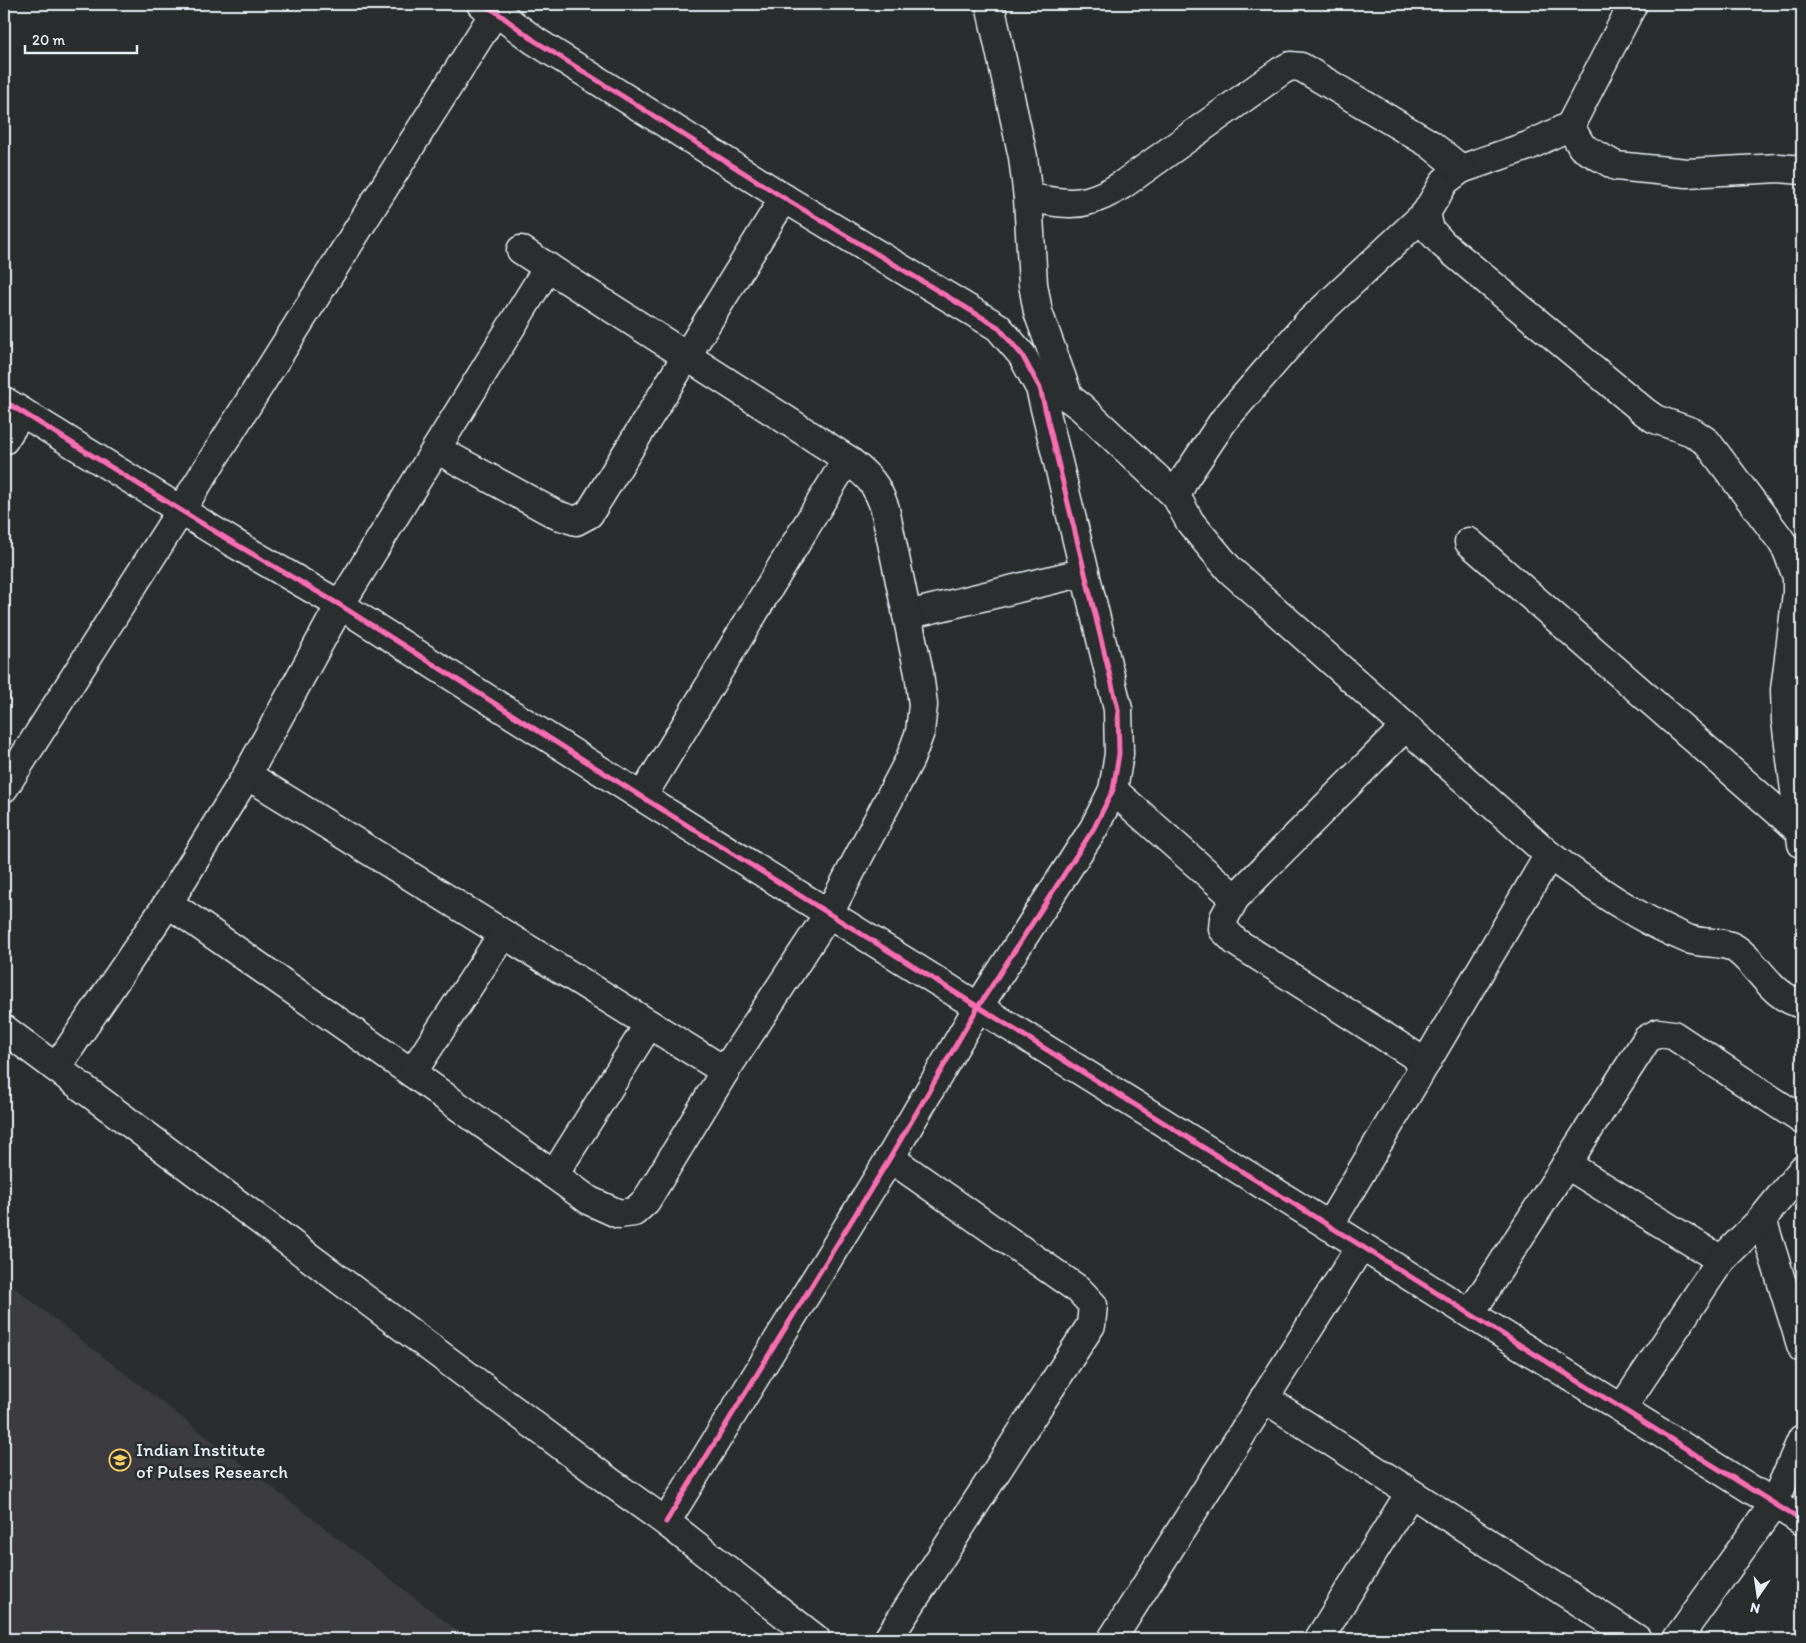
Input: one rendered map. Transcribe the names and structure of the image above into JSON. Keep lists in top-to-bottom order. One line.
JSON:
{"places":{"school or university":["Indian Institute of Pulses Research"]},"scale_bar":"20 m","north":"bottom"}
